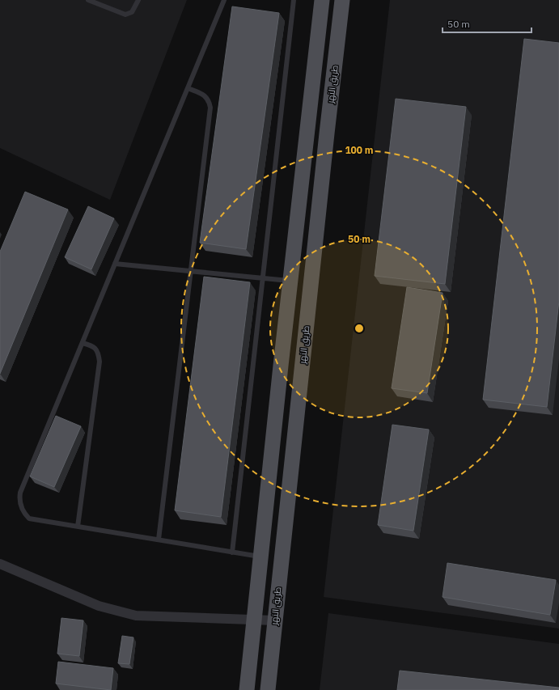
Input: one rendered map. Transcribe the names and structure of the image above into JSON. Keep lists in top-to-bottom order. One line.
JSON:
{"streets":{"main road":["طريق النهر"]},"scale_bar":"50 m","rings":["100 m","50 m"]}
